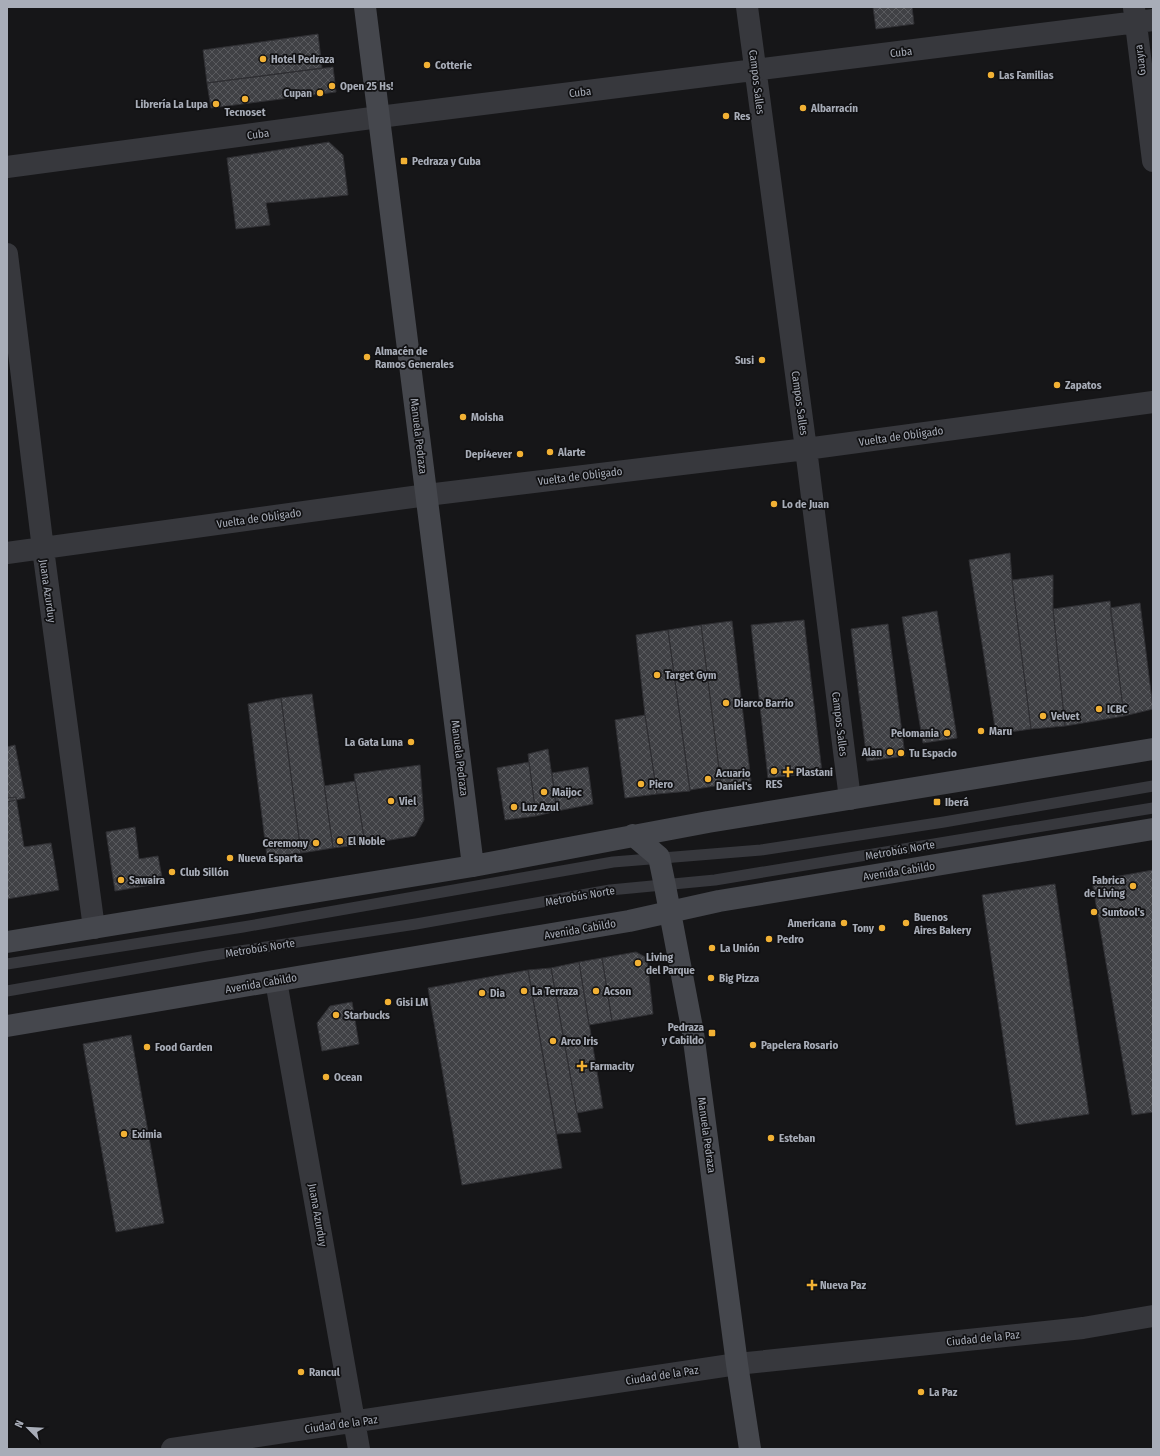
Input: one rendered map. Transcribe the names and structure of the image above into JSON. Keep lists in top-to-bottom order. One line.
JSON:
{"streets":{"main road":["Manuela Pedraza","Avenida Cabildo"],"street":["Cuba","Guayra","Campos Salles","Vuelta de Obligado","Juana Azurduy","Ciudad de la Paz"],"lane":["Metrobús Norte"]},"crossings":[["Cuba","Guayra"],["Cuba","Campos Salles"],["Cuba","Manuela Pedraza"],["Campos Salles","Vuelta de Obligado"],["Manuela Pedraza","Vuelta de Obligado"],["Manuela Pedraza","Metrobús Norte"],["Manuela Pedraza","Avenida Cabildo"],["Manuela Pedraza","Ciudad de la Paz"],["Vuelta de Obligado","Juana Azurduy"],["Juana Azurduy","Avenida Cabildo"],["Juana Azurduy","Ciudad de la Paz"]],"places":{"other":["Hotel Pedraza","Cotterie","Las Familias","Open 25 Hs!","Cupan","Tecnoset","Librería La Lupa","Albarracín","Res","Almacén de Ramos Generales","Susi","Zapatos","Moisha","Alarte","Depi4ever","Lo de Juan","Target Gym","Diarco Barrio","ICBC","Velvet","Maru","Pelomania","La Gata Luna","Alan","Tu Espacio","RES","Acuario Daniel's","Piero","Maijoc","Viel","Luz Azul","El Noble","Ceremony","Nueva Esparta","Club Sillón","Sawaira","Fabrica de Living","Suntool's","Americana","Buenos Aires Bakery","Tony","Pedro","La Unión","Living del Parque","Big Pizza","La Terraza","Acson","Dia","Gisi LM","Starbucks","Arco Iris","Papelera Rosario","Food Garden","Ocean","Eximia","Esteban","Rancul","La Paz"],"transit":["Pedraza y Cuba","Iberá","Pedraza y Cabildo"],"health":["Plastani","Farmacity","Nueva Paz"]},"north":"top left"}
